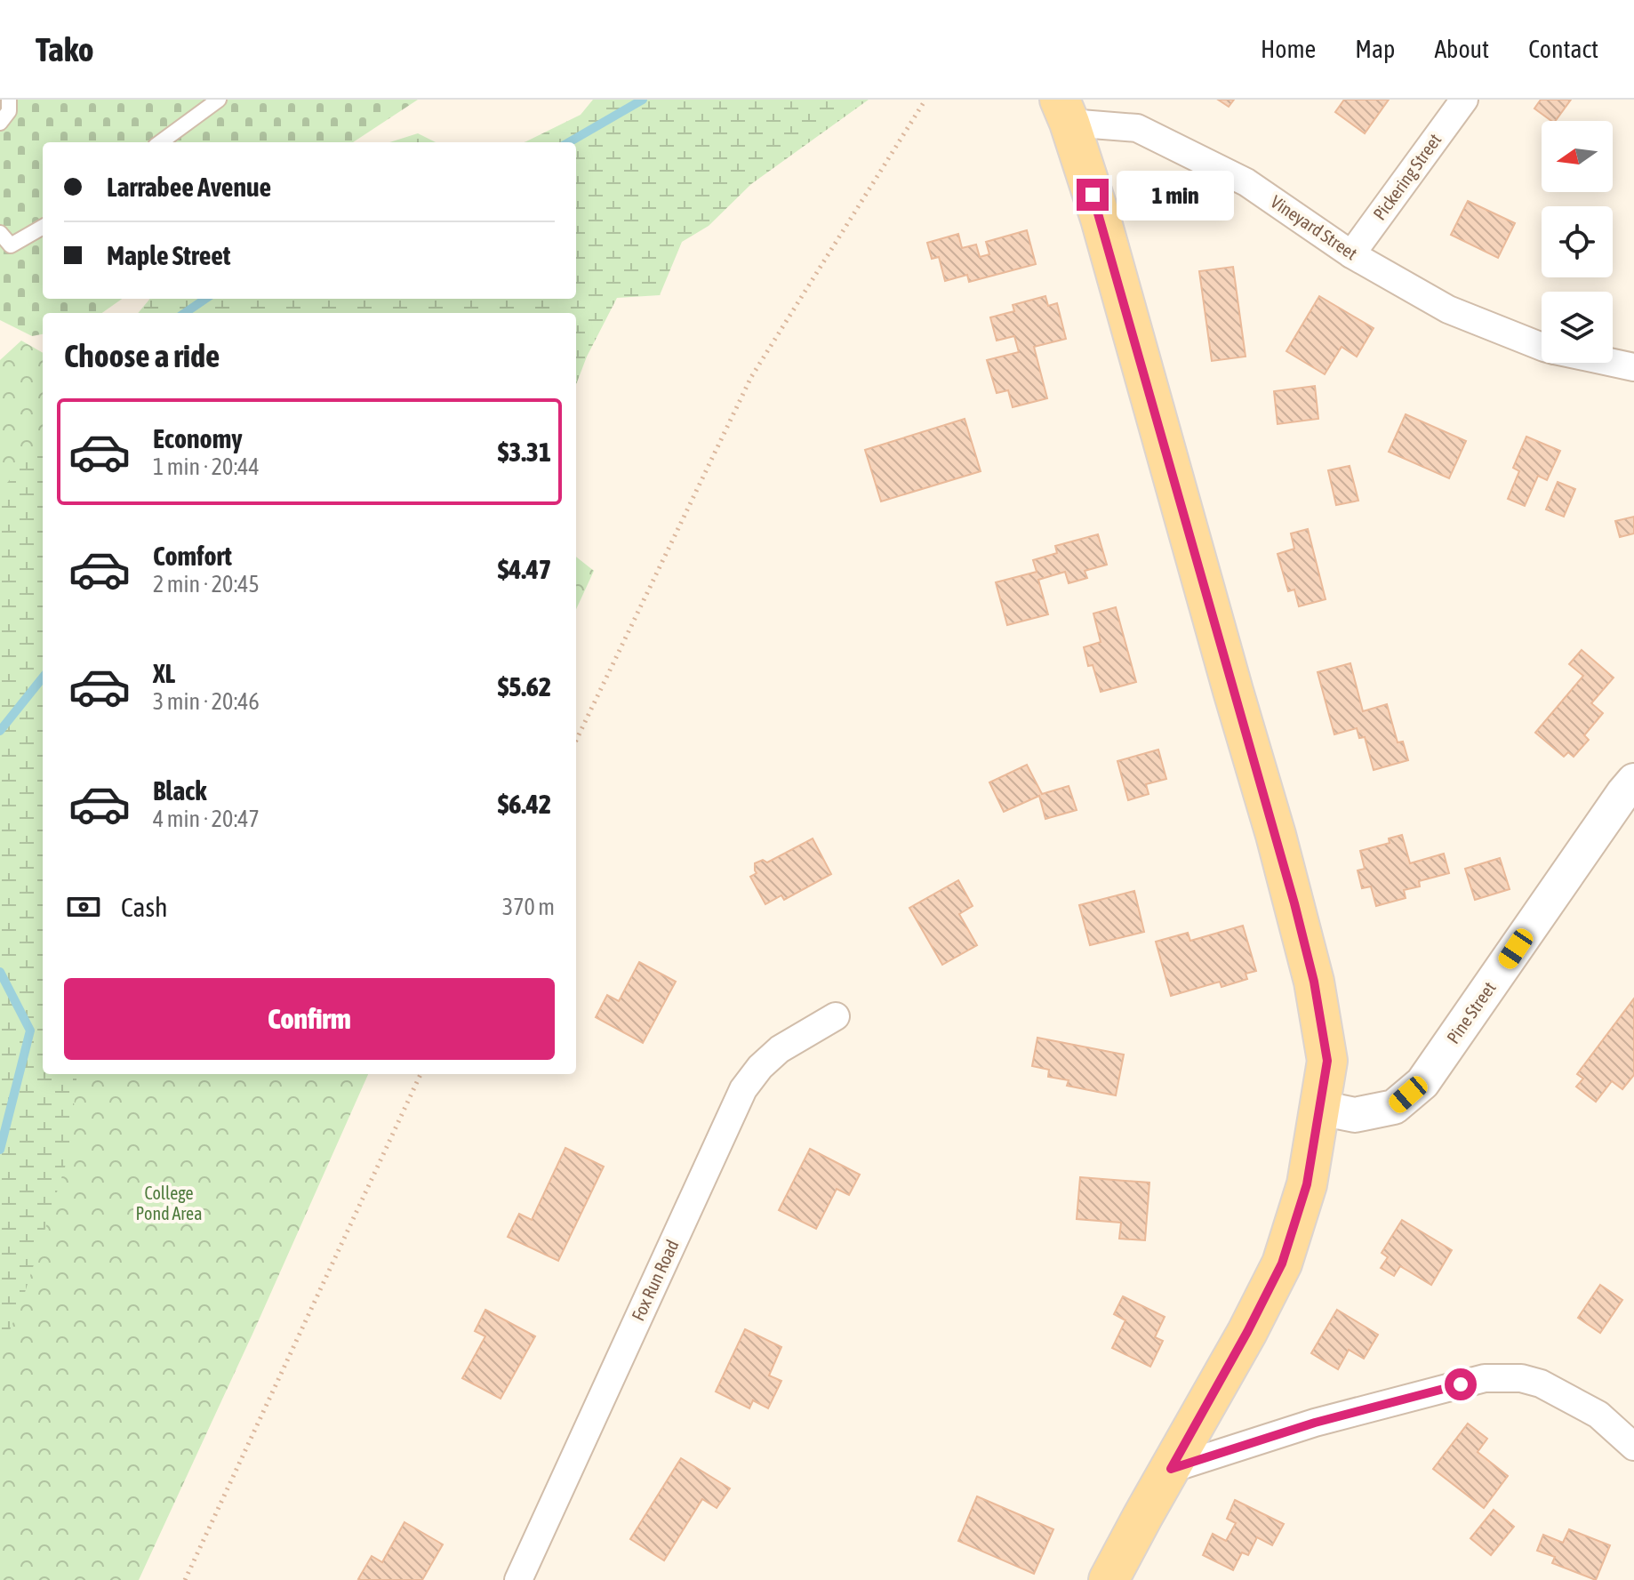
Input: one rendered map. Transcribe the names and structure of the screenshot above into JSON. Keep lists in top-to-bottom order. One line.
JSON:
{"streets":{"street":["Pickering Street","Vineyard Street","Pine Street","Fox Run Road"]},"crossings":[["Pickering Street","Vineyard Street"]],"parks":["College Pond Area"],"north":"left","page":{"header":"Tako","nav":["Home","Map","About","Contact"],"banner":["Larrabee Avenue","Maple Street"],"bubble":"1 min","heading":"Choose a ride","list":[{"name":"Economy","note":"1 min · 20:44","value":"$3.31"},{"name":"Comfort","note":"2 min · 20:45","value":"$4.47"},{"name":"XL","note":"3 min · 20:46","value":"$5.62"},{"name":"Black","note":"4 min · 20:47","value":"$6.42"}],"pay":["Cash","370 m"],"buttons":"Confirm"}}
